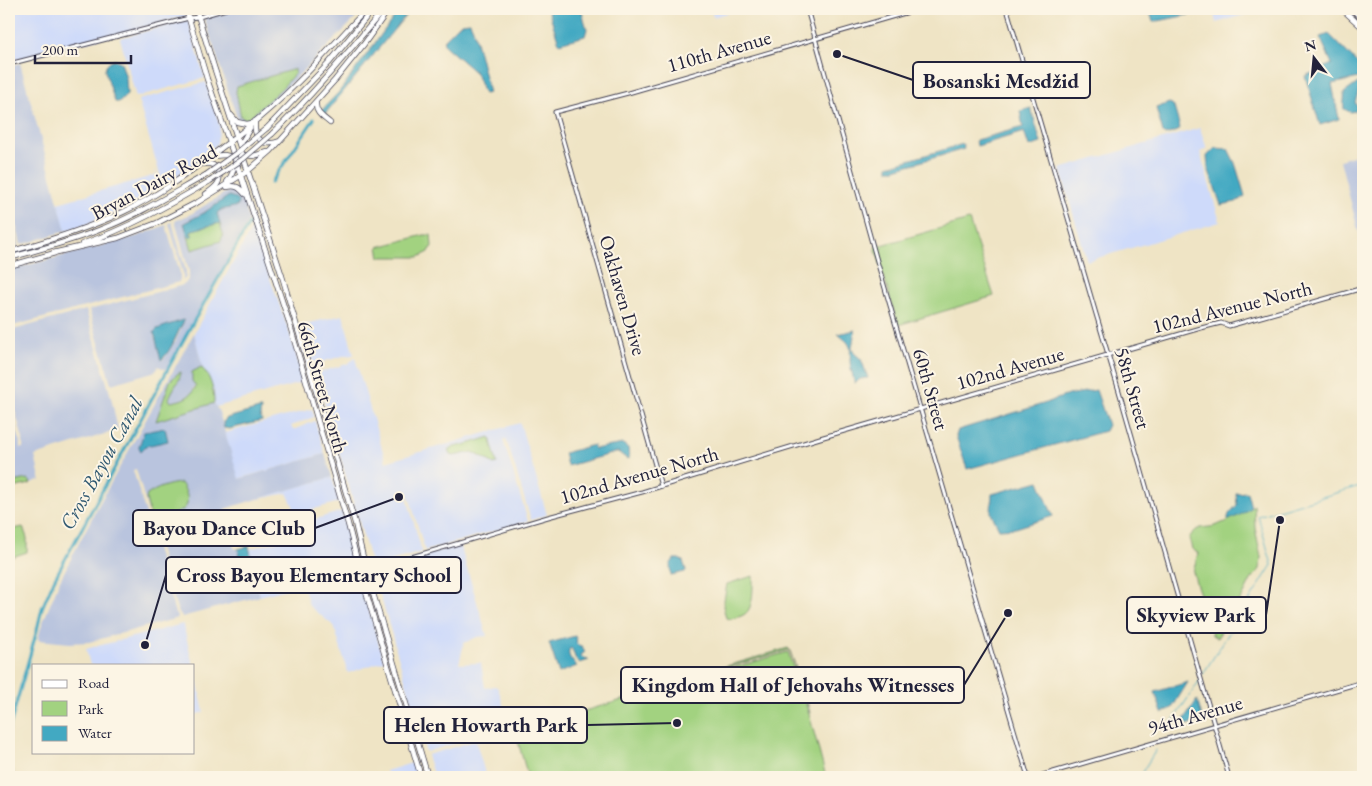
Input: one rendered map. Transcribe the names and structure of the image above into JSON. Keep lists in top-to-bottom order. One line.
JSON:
{"streets":{"main road":["Bryan Dairy Road","66th Street North"],"street":["110th Avenue","Oakhaven Drive","102nd Avenue North","102nd Avenue","58th Street","60th Street","94th Avenue"]},"crossings":[["110th Avenue","Oakhaven Drive"],["110th Avenue","60th Street"],["Oakhaven Drive","102nd Avenue North"],["102nd Avenue North","102nd Avenue"],["102nd Avenue North","66th Street North"],["102nd Avenue North","58th Street"],["102nd Avenue North","60th Street"],["102nd Avenue","58th Street"],["102nd Avenue","60th Street"],["58th Street","94th Avenue"]],"water":["Cross Bayou Canal"],"places":["Bosanski Mesdžid","Bayou Dance Club","Skyview Park","Kingdom Hall of Jehovahs Witnesses","Cross Bayou Elementary School","Helen Howarth Park"],"legend":["Road","Park","Water"],"scale_bar":"200 m","north":"top"}
